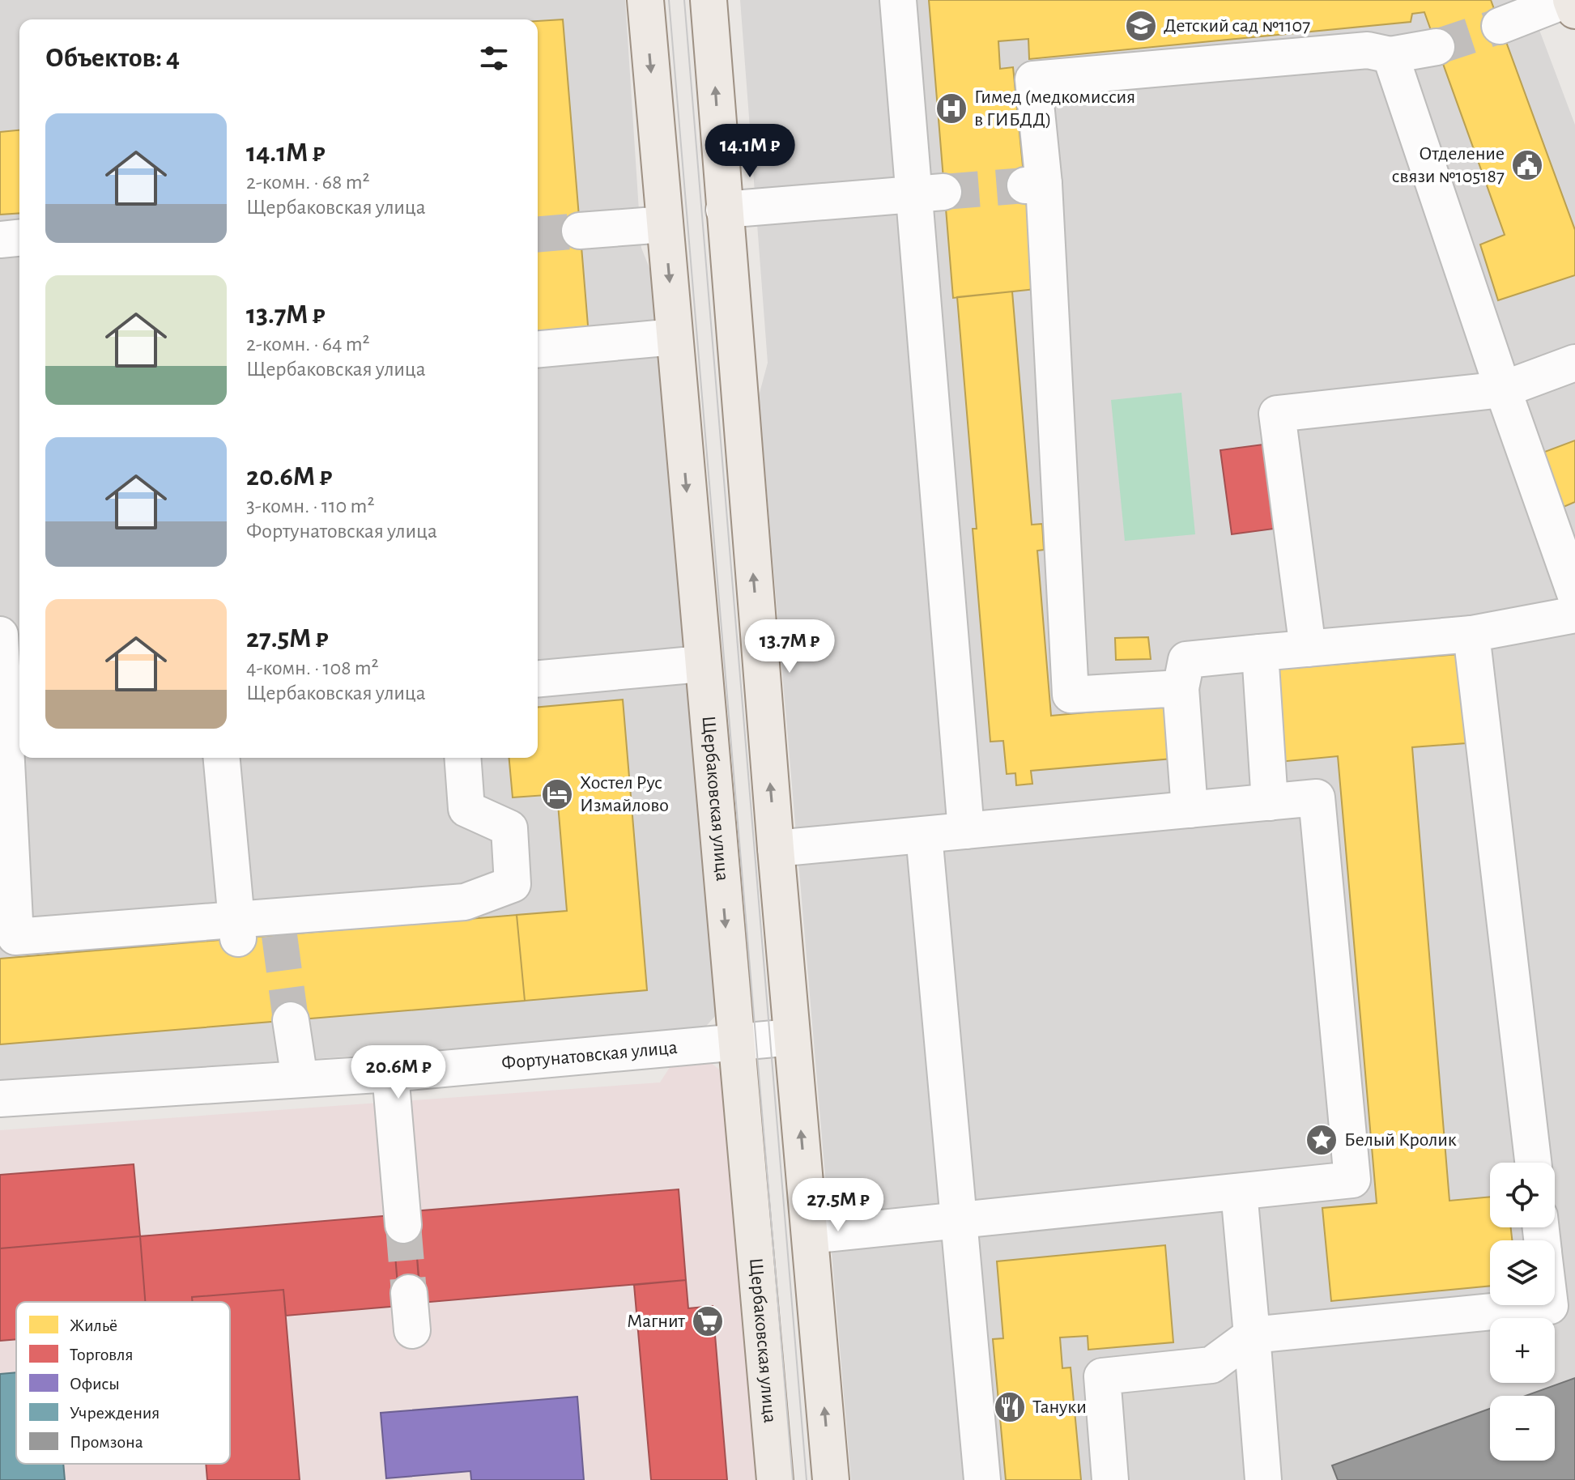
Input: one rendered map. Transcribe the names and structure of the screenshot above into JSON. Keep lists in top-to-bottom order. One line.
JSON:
{"streets":{"main road":["Щербаковская улица"],"street":["Фортунатовская улица"]},"crossings":[["Щербаковская улица","Фортунатовская улица"]],"places":{"school or university":["Детский сад №1107"],"hospital":["Гимед (медкомиссия в ГИБДД)"],"public building":["Отделение связи №105187"],"hotel":["Хостел Рус Измайлово"],"place":["Белый Кролик"],"supermarket":["Магнит"],"restaurant":["Тануки"]},"legend":["Жильё","Торговля","Офисы","Учреждения","Промзона"],"page":{"heading":"Объектов: 4","list":[{"name":"14.1M ₽","note":"2-комн. · 68 m² · Щербаковская улица"},{"name":"13.7M ₽","note":"2-комн. · 64 m² · Щербаковская улица"},{"name":"20.6M ₽","note":"3-комн. · 110 m² · Фортунатовская улица"},{"name":"27.5M ₽","note":"4-комн. · 108 m² · Щербаковская улица"}],"price":["14.1M ₽","13.7M ₽","20.6M ₽","27.5M ₽"],"map_buttons":["+","−"]}}
